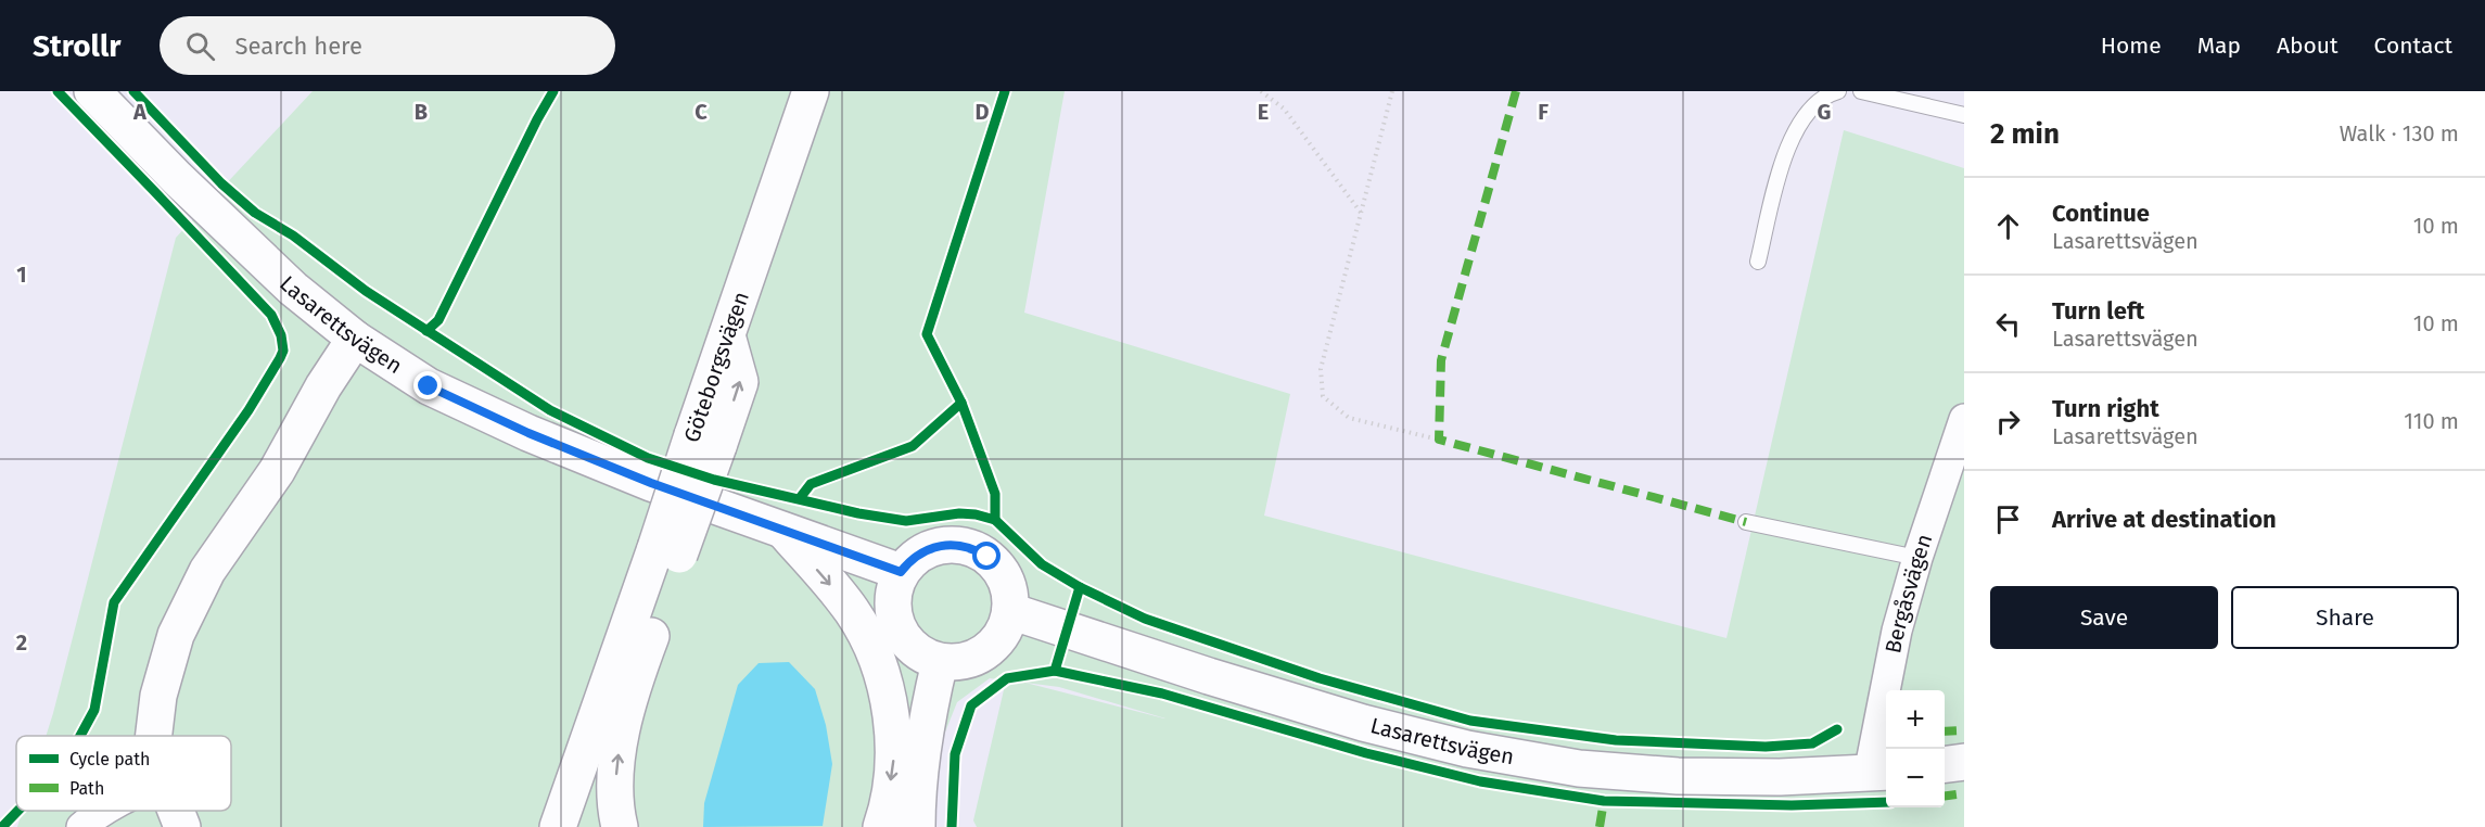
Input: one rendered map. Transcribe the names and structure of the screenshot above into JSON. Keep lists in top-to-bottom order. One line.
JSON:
{"streets":{"street":["Lasarettsvägen","Göteborgsvägen","Bergåsvägen"]},"crossings":[["Lasarettsvägen","Bergåsvägen"]],"legend":["Cycle path","Path"],"page":{"header":"Strollr","search":"Search here","nav":["Home","Map","About","Contact"],"heading":["2 min","Walk · 130 m"],"list":[["Continue","Lasarettsvägen","10 m"],["Turn left","Lasarettsvägen","10 m"],["Turn right","Lasarettsvägen","110 m"],"Arrive at destination"],"buttons":["Save","Share"],"map_buttons":["+","−"]},"grid":{"columns":["A","B","C","D","E","F","G"],"rows":["1","2"]}}
